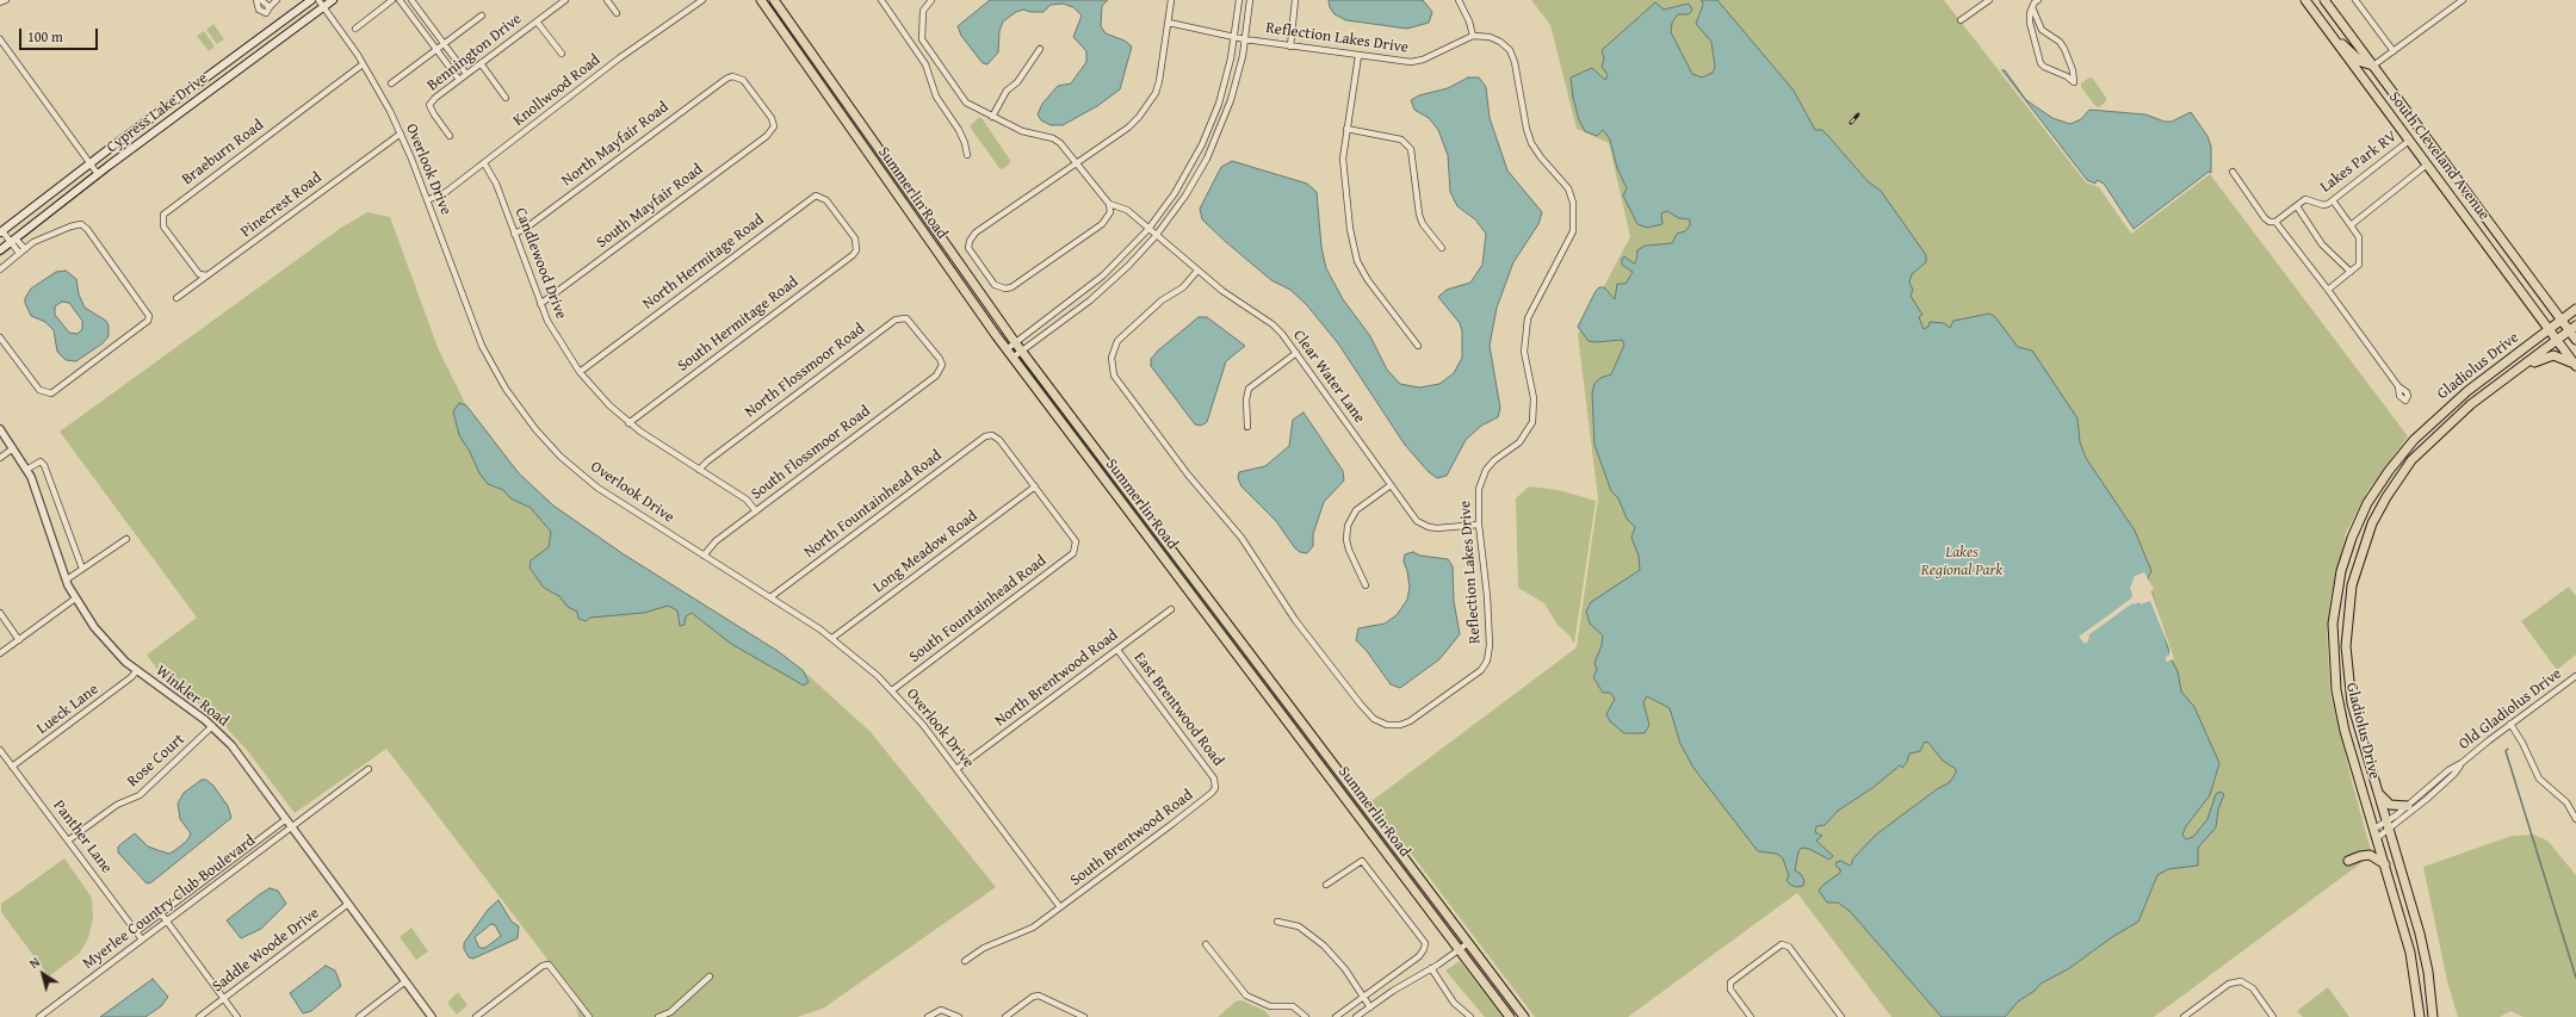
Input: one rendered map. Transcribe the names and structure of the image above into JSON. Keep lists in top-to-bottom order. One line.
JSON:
{"streets":{"main road":["Cypress Lake Drive","South Cleveland Avenue","Summerlin Road","Gladiolus Drive"],"street":["Reflection Lakes Drive","Bennington Drive","Knollwood Road","North Mayfair Road","Braeburn Road","Lakes Park RV","Overlook Drive","Pinecrest Road","South Mayfair Road","North Hermitage Road","Candlewood Drive","South Hermitage Road","North Flossmoor Road","Clear Water Lane","South Flossmoor Road","North Fountainhead Road","Long Meadow Road","South Fountainhead Road","North Brentwood Road","Winkler Road","Lueck Lane","East Brentwood Road","Old Gladiolus Drive","Rose Court","Panther Lane","South Brentwood Road","Myerlee Country Club Boulevard","Saddle Woode Drive"]},"crossings":[["Reflection Lakes Drive","Clear Water Lane"],["Knollwood Road","Overlook Drive"],["Knollwood Road","Candlewood Drive"],["Cypress Lake Drive","Overlook Drive"],["North Mayfair Road","South Mayfair Road"],["North Mayfair Road","Candlewood Drive"],["Braeburn Road","Overlook Drive"],["Braeburn Road","Pinecrest Road"],["South Cleveland Avenue","Lakes Park RV"],["South Cleveland Avenue","Gladiolus Drive"],["Overlook Drive","Pinecrest Road"],["Overlook Drive","South Flossmoor Road"],["Overlook Drive","North Fountainhead Road"],["Overlook Drive","Long Meadow Road"],["Overlook Drive","South Fountainhead Road"],["Overlook Drive","North Brentwood Road"],["Overlook Drive","South Brentwood Road"],["South Mayfair Road","Candlewood Drive"],["North Hermitage Road","Candlewood Drive"],["North Hermitage Road","South Hermitage Road"],["Candlewood Drive","South Hermitage Road"],["Candlewood Drive","North Flossmoor Road"],["Candlewood Drive","South Flossmoor Road"],["Gladiolus Drive","Old Gladiolus Drive"],["North Flossmoor Road","South Flossmoor Road"],["North Fountainhead Road","Long Meadow Road"],["North Fountainhead Road","South Fountainhead Road"],["Long Meadow Road","South Fountainhead Road"],["North Brentwood Road","East Brentwood Road"],["Winkler Road","Lueck Lane"],["Winkler Road","Rose Court"],["Winkler Road","Myerlee Country Club Boulevard"],["Winkler Road","Saddle Woode Drive"],["Lueck Lane","Panther Lane"],["East Brentwood Road","South Brentwood Road"],["Rose Court","Panther Lane"],["Panther Lane","Myerlee Country Club Boulevard"]],"parks":["Lakes Regional Park"],"scale_bar":"100 m","north":"top left"}
